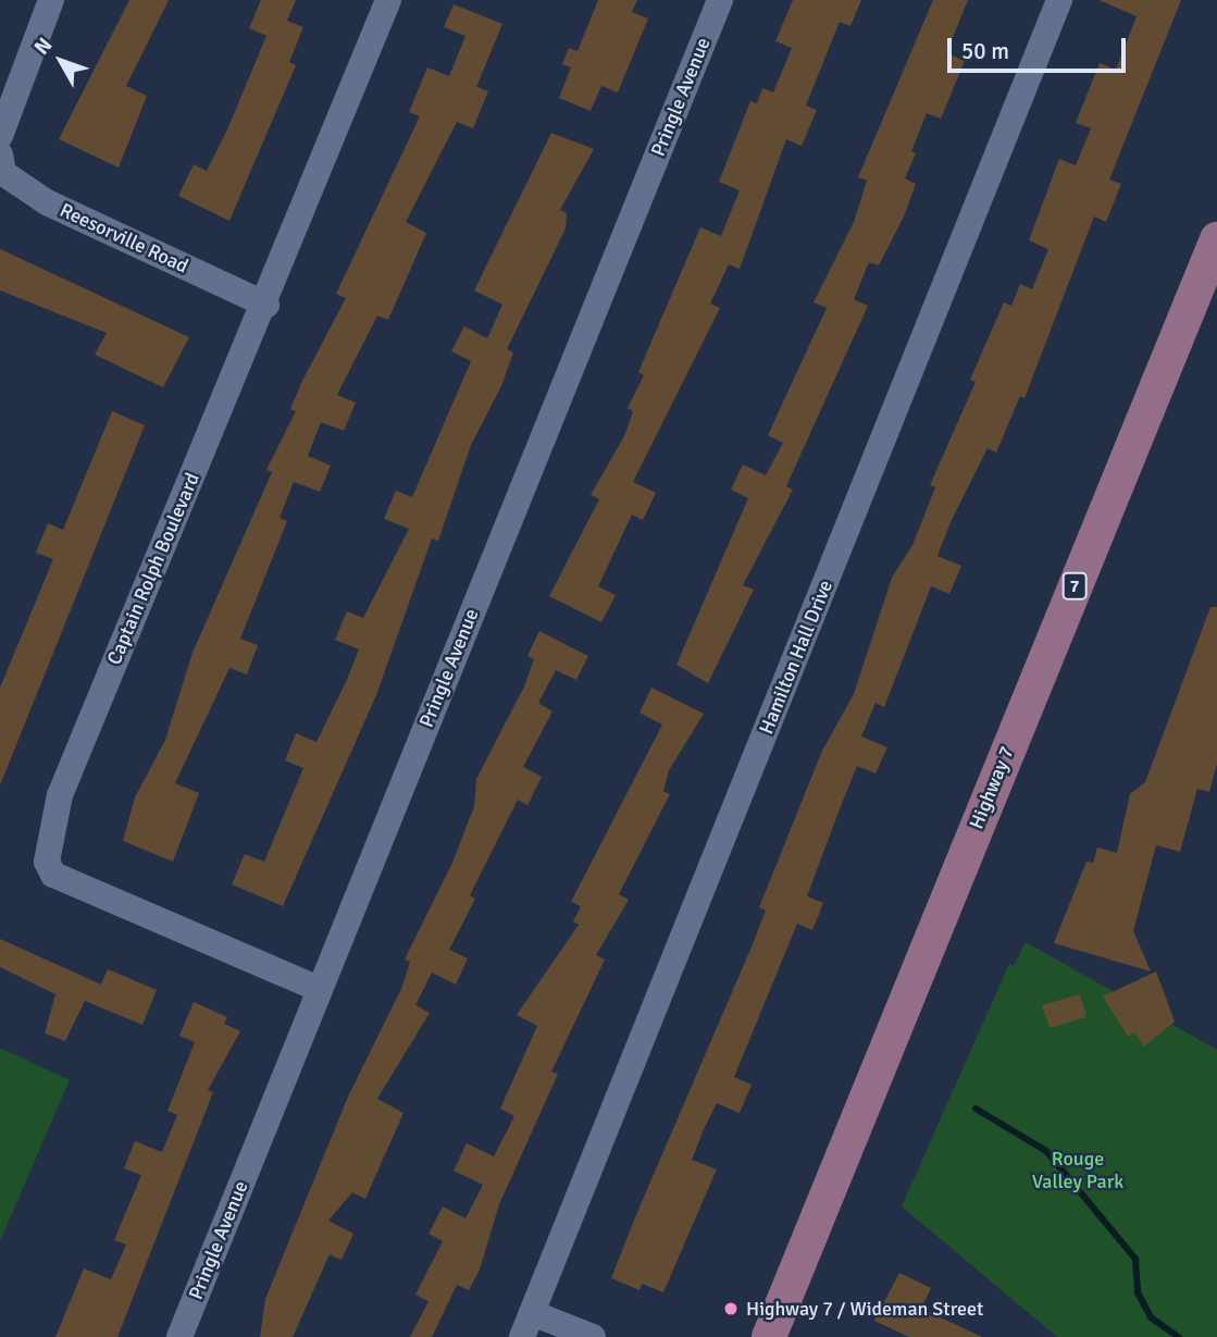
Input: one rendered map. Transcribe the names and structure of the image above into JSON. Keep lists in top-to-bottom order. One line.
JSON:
{"streets":{"main road":["7","Highway 7"],"street":["Pringle Avenue","Reesorville Road","Captain Rolph Boulevard","Hamilton Hall Drive"]},"crossings":[["Pringle Avenue","Captain Rolph Boulevard"],["Reesorville Road","Captain Rolph Boulevard"]],"parks":["Rouge Valley Park"],"places":["Highway 7 / Wideman Street"],"scale_bar":"50 m","north":"top left"}
